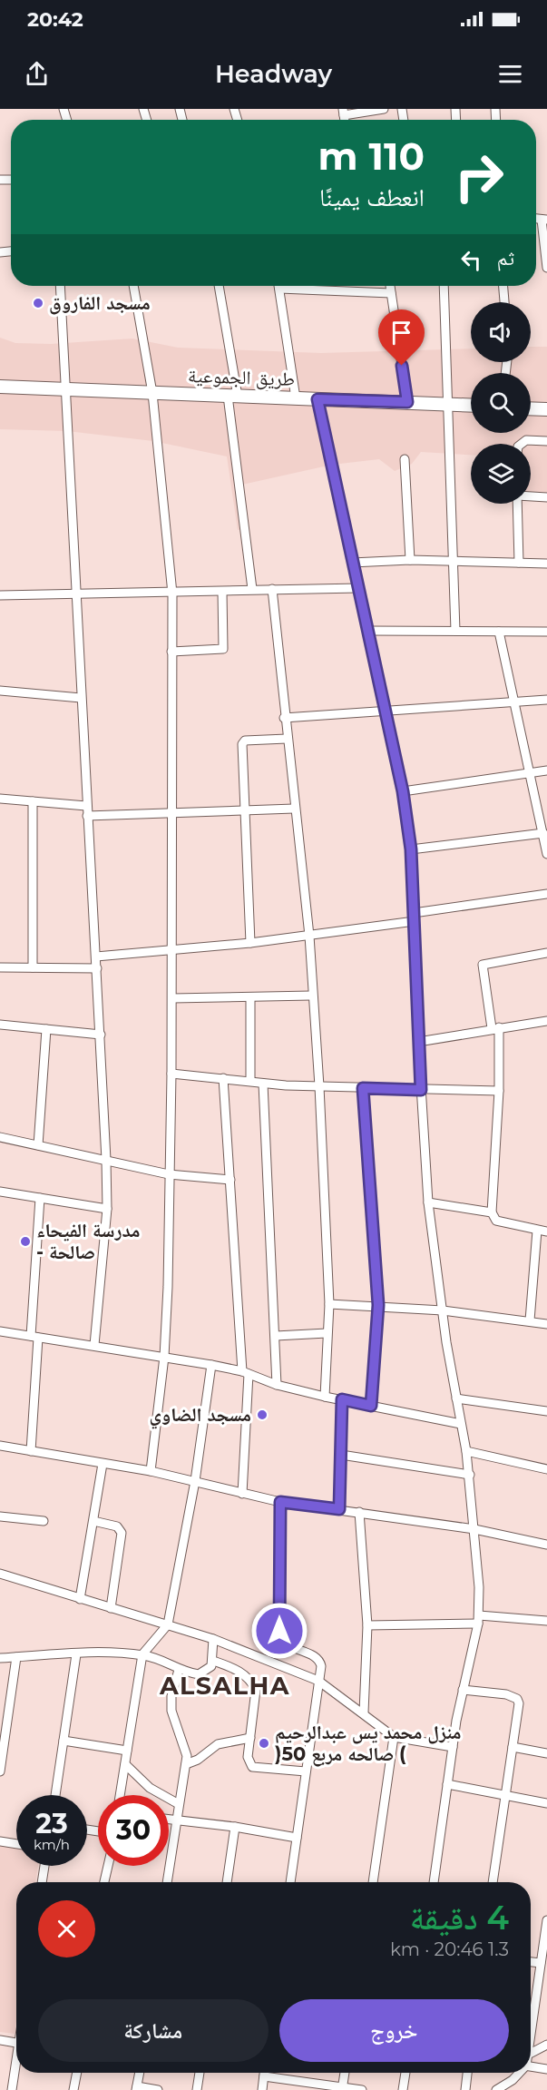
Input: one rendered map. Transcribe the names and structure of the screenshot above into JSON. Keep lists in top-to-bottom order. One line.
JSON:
{"streets":{"main road":["طريق الجموعية"]},"districts":["ALSALHA"],"places":["مسجد الفاروق","مدرسة الفيحاء - صالحة","مسجد الضاوي","منزل محمد يس عبدالرحيم )صالحه مربع 50 ("],"page":{"status":"20:42","header":"Headway","turn":["110 m","انعطف يمينًا"],"then":"ثم","speed":"23 km/h","limit":"30","heading":["4 دقيقة","1.3 km · 20:46"],"buttons":["خروج","مشاركة"]}}
